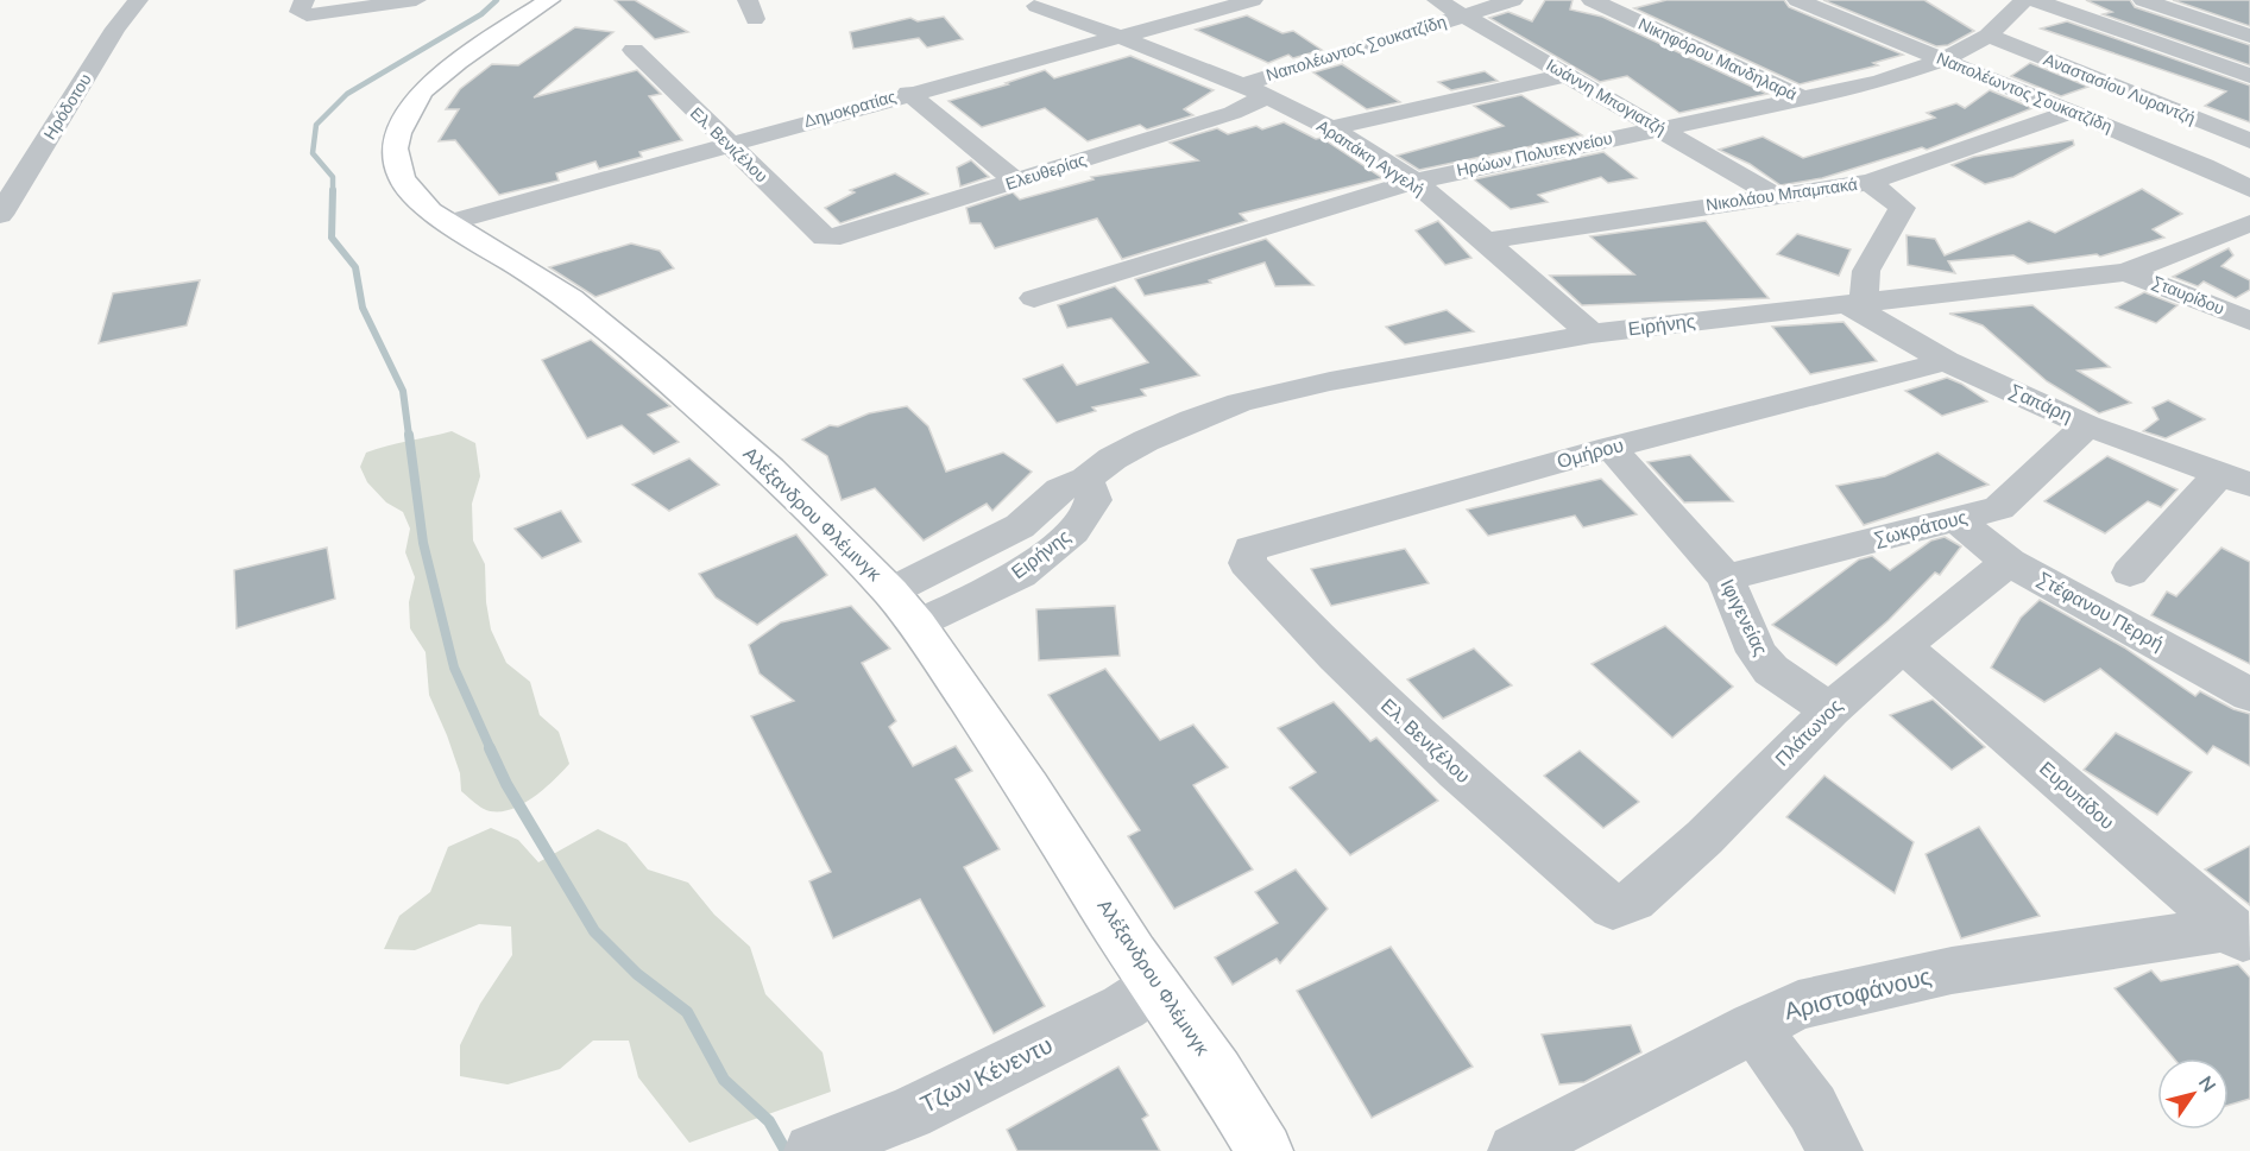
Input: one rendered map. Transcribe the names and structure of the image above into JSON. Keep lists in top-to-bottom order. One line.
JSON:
{"streets":{"main road":["Αλέξανδρου Φλέμινγκ"],"street":["Ναπολέωντος Σουκατζίδη","Νικηφόρου Μανδηλαρά","Αναστασίου Λυραντζή","Ιωάννη Μπογιατζή","Ηρόδοτου","Δημοκρατίας","Ελ. Βενιζέλου","Ηρώων Πολυτεχνείου","Αραπάκη Αγγελή","Ελευθερίας","Νικολάου Μπαμπακά","Σταυρίδου","Ειρήνης","Σαπάρη","Ομήρου","Σωκράτους","Στέφανου Περρή","Ιφιγενείας","Πλάτωνος","Ευρυπίδου","Αριστοφάνους","Τζων Κένεντυ"]},"crossings":[["Ναπολέωντος Σουκατζίδη","Ιωάννη Μπογιατζή"],["Ναπολέωντος Σουκατζίδη","Ηρώων Πολυτεχνείου"],["Ναπολέωντος Σουκατζίδη","Αραπάκη Αγγελή"],["Ναπολέωντος Σουκατζίδη","Νικολάου Μπαμπακά"],["Νικηφόρου Μανδηλαρά","Ηρώων Πολυτεχνείου"],["Αναστασίου Λυραντζή","Ηρώων Πολυτεχνείου"],["Ιωάννη Μπογιατζή","Ηρώων Πολυτεχνείου"],["Ιωάννη Μπογιατζή","Νικολάου Μπαμπακά"],["Δημοκρατίας","Ελ. Βενιζέλου"],["Δημοκρατίας","Αραπάκη Αγγελή"],["Δημοκρατίας","Αλέξανδρου Φλέμινγκ"],["Ελ. Βενιζέλου","Ελευθερίας"],["Ελ. Βενιζέλου","Ομήρου"],["Ελ. Βενιζέλου","Πλάτωνος"],["Ηρώων Πολυτεχνείου","Αραπάκη Αγγελή"],["Αραπάκη Αγγελή","Ελευθερίας"],["Αραπάκη Αγγελή","Νικολάου Μπαμπακά"],["Αραπάκη Αγγελή","Ειρήνης"],["Σταυρίδου","Ειρήνης"],["Ειρήνης","Σαπάρη"],["Ειρήνης","Αλέξανδρου Φλέμινγκ"],["Σαπάρη","Ομήρου"],["Σαπάρη","Σωκράτους"],["Ομήρου","Ιφιγενείας"],["Αλέξανδρου Φλέμινγκ","Τζων Κένεντυ"],["Σωκράτους","Στέφανου Περρή"],["Σωκράτους","Ιφιγενείας"],["Στέφανου Περρή","Πλάτωνος"],["Ιφιγενείας","Πλάτωνος"],["Πλάτωνος","Ευρυπίδου"],["Ευρυπίδου","Αριστοφάνους"]],"north":"top right"}
